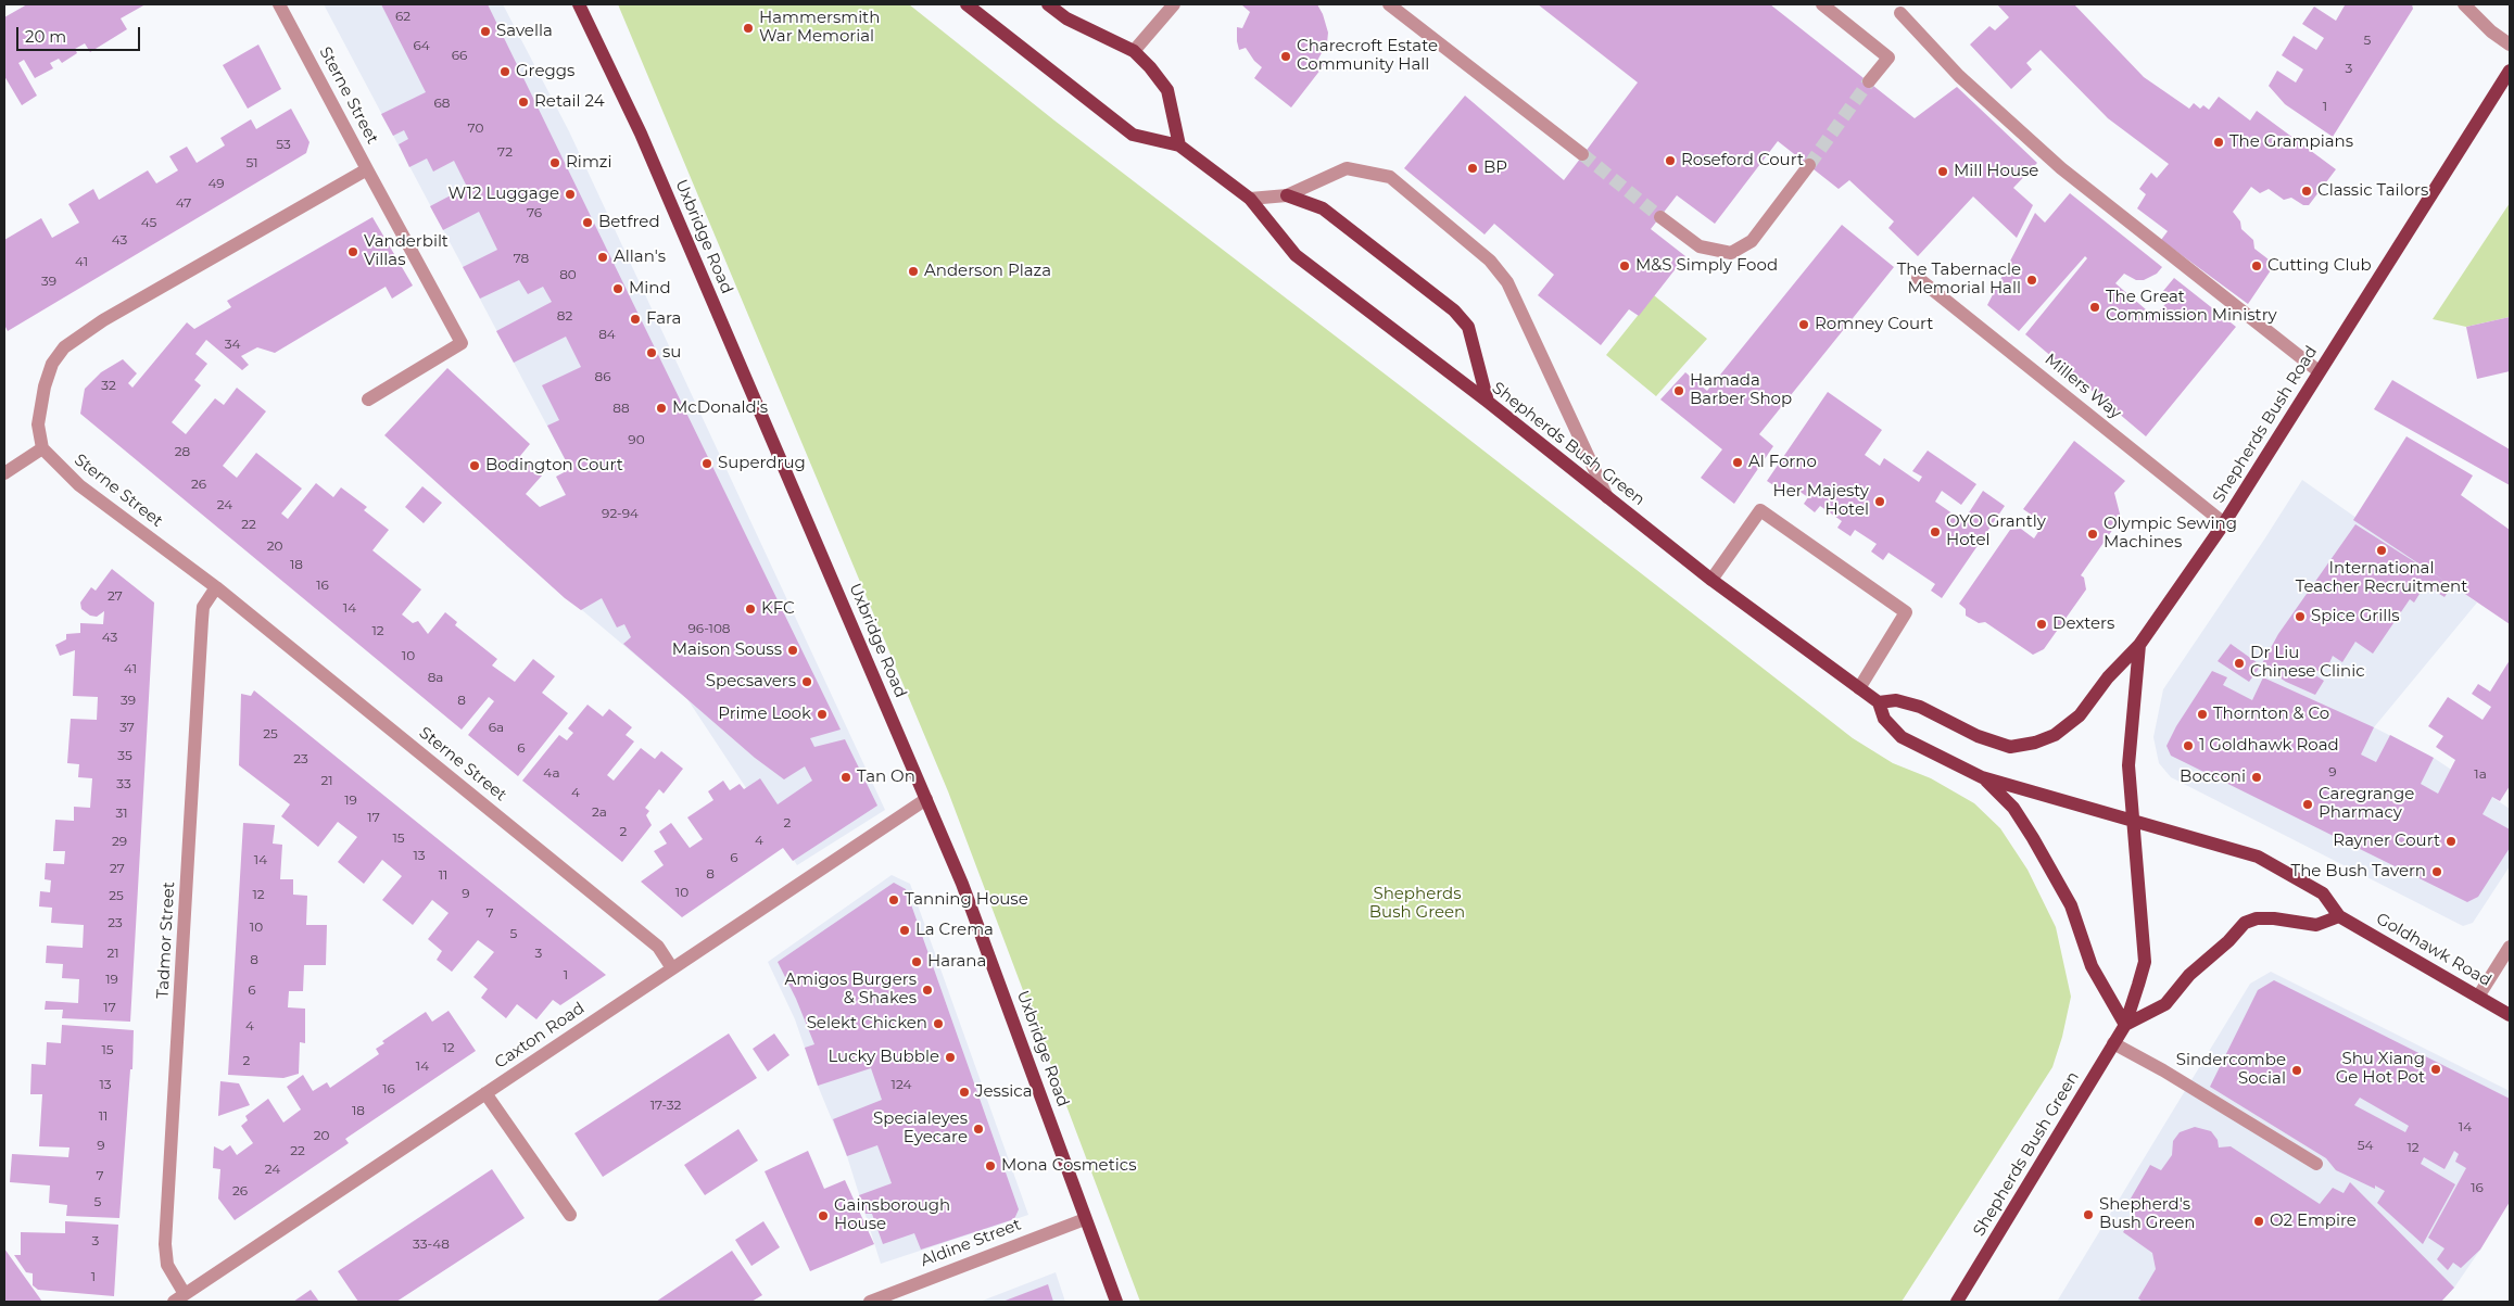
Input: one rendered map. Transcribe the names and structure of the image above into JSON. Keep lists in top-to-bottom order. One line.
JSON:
{"streets":{"main road":["Uxbridge Road","Shepherds Bush Road","Shepherds Bush Green","Goldhawk Road"],"street":["Sterne Street","Millers Way","Tadmor Street","Caxton Road","Aldine Street"]},"crossings":[["Sterne Street","Tadmor Street"],["Sterne Street","Caxton Road"],["Uxbridge Road","Caxton Road"],["Uxbridge Road","Aldine Street"],["Millers Way","Shepherds Bush Road"],["Shepherds Bush Road","Shepherds Bush Green"],["Shepherds Bush Road","Goldhawk Road"],["Shepherds Bush Green","Goldhawk Road"],["Tadmor Street","Caxton Road"]],"parks":["Shepherds Bush Green"],"places":["Hammersmith War Memorial","Savella","Charecroft Estate Community Hall","Greggs","Retail 24","The Grampians","Roseford Court","Rimzi","BP","Mill House","Classic Tailors","W12 Luggage","Betfred","Vanderbilt Villas","Allan's","M&S Simply Food","Cutting Club","Anderson Plaza","The Tabernacle Memorial Hall","Mind","The Great Commission Ministry","Fara","Romney Court","su","Hamada Barber Shop","McDonald's","Al Forno","Superdrug","Bodington Court","Her Majesty Hotel","OYO Grantly Hotel","Olympic Sewing Machines","International Teacher Recruitment","KFC","Spice Grills","Dexters","Maison Souss","Dr Liu Chinese Clinic","Specsavers","Prime Look","Thornton & Co","1 Goldhawk Road","Tan On","Bocconi","Caregrange Pharmacy","Rayner Court","The Bush Tavern","Tanning House","La Crema","Harana","Amigos Burgers & Shakes","Selekt Chicken","Lucky Bubble","Shu Xiang Ge Hot Pot","Sindercombe Social","Jessica","Specialeyes Eyecare","Mona Cosmetics","Shepherd's Bush Green","Gainsborough House","O2 Empire"],"house_numbers":["62","5","64","66","3","68","1","70","53","72","51","49","47","76","45","43","78","41","80","39","82","84","34","86","32","88","90","28","26","24","92-94","22","20","18","16","27","14","96-108","12","43","10","41","8a","39","8","37","6a","25","6","35","23","9","4a","1a","21","33","4","19","2a","31","17","2","2","15","4","29","13","6","14","27","8","11","10","9","12","25","7","23","10","5","21","3","8","1","19","6","17","4","12","15","2","14","13","124","16","17-32","18","11","14","20","9","54","12","22","24","7","16","26","5","3","33-48","1"],"scale_bar":"20 m"}
